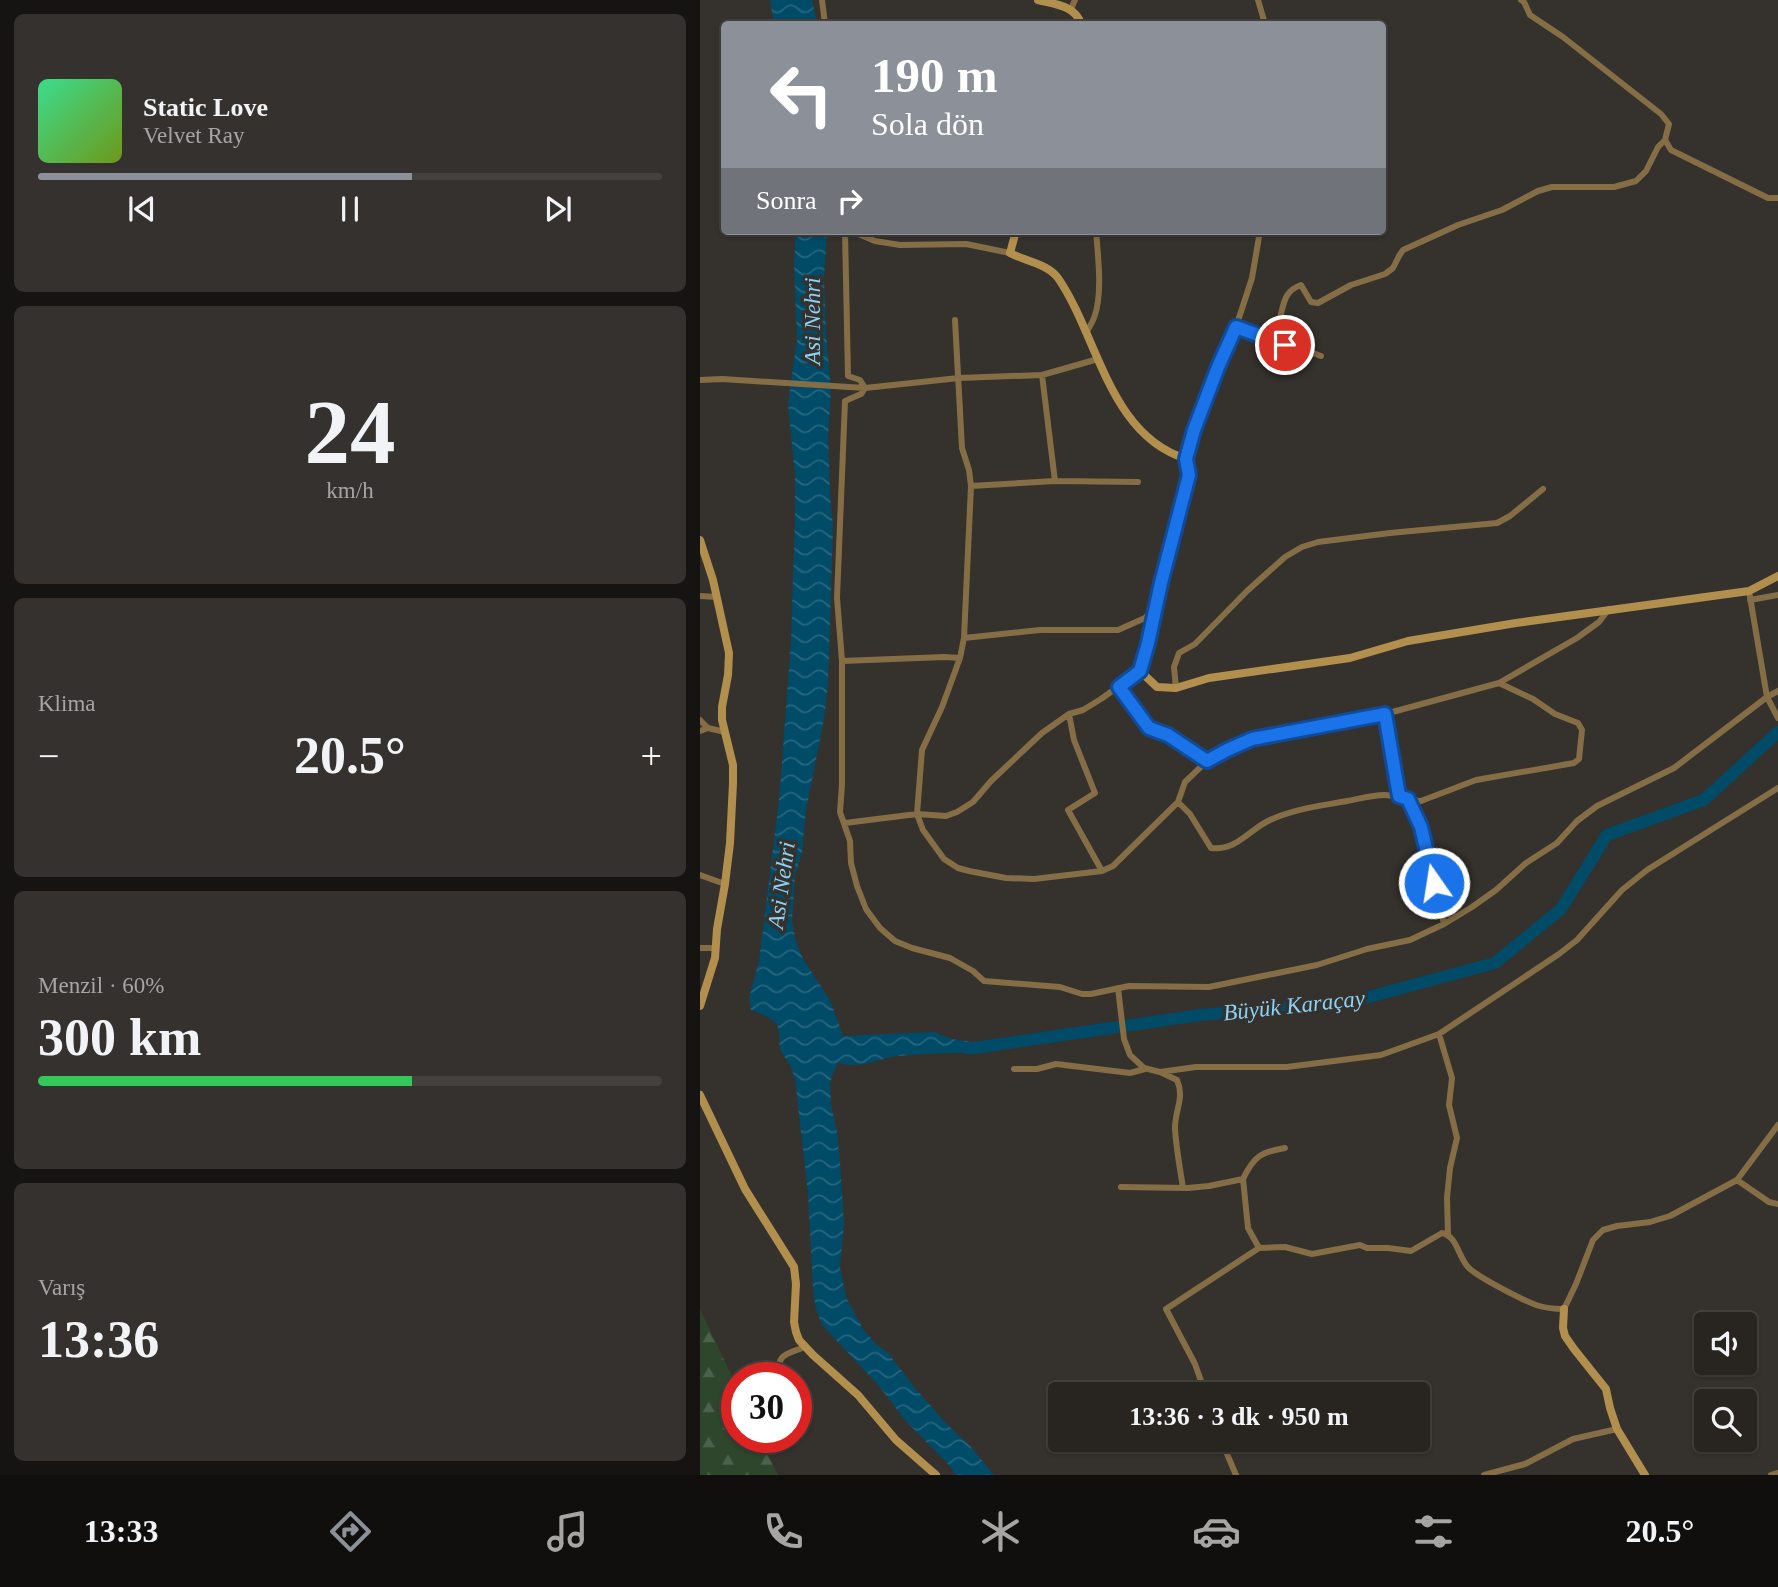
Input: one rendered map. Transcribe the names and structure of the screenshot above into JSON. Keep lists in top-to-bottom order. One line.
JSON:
{"water":["Asi Nehri","Büyük Karaçay"],"page":{"turn":["190 m","Sola dön"],"song":["Static Love","Velvet Ray"],"then":"Sonra","tile":[["24","km/h"],"Klima",["Menzil · 60%","300 km"],["Varış","13:36"]],"heat":["−","20.5°","+"],"limit":"30","trip":"13:36 · 3 dk · 950 m","tabs":["13:33","20.5°"]}}
